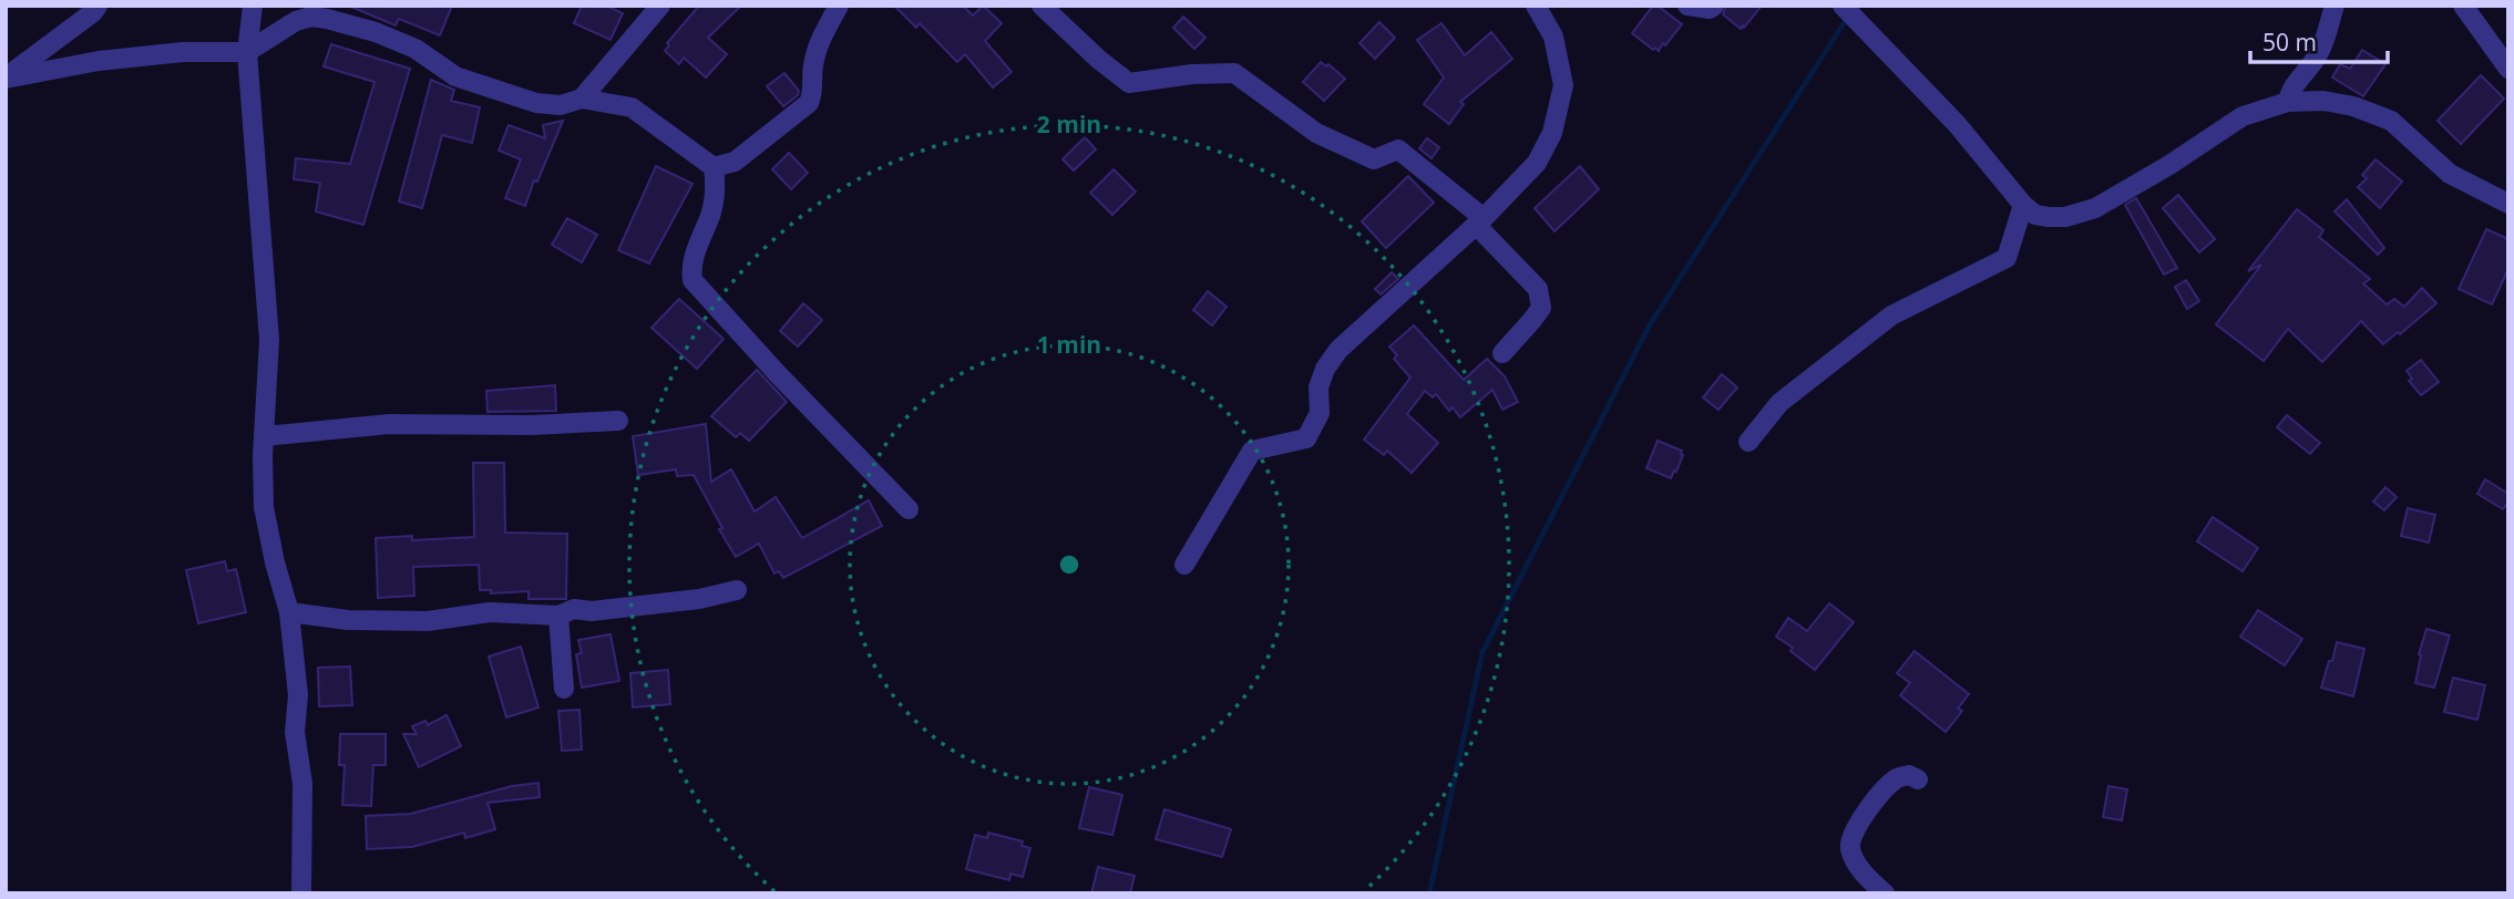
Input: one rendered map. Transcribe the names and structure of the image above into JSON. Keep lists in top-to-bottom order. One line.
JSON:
{"scale_bar":"50 m","rings":["2 min","1 min"]}
